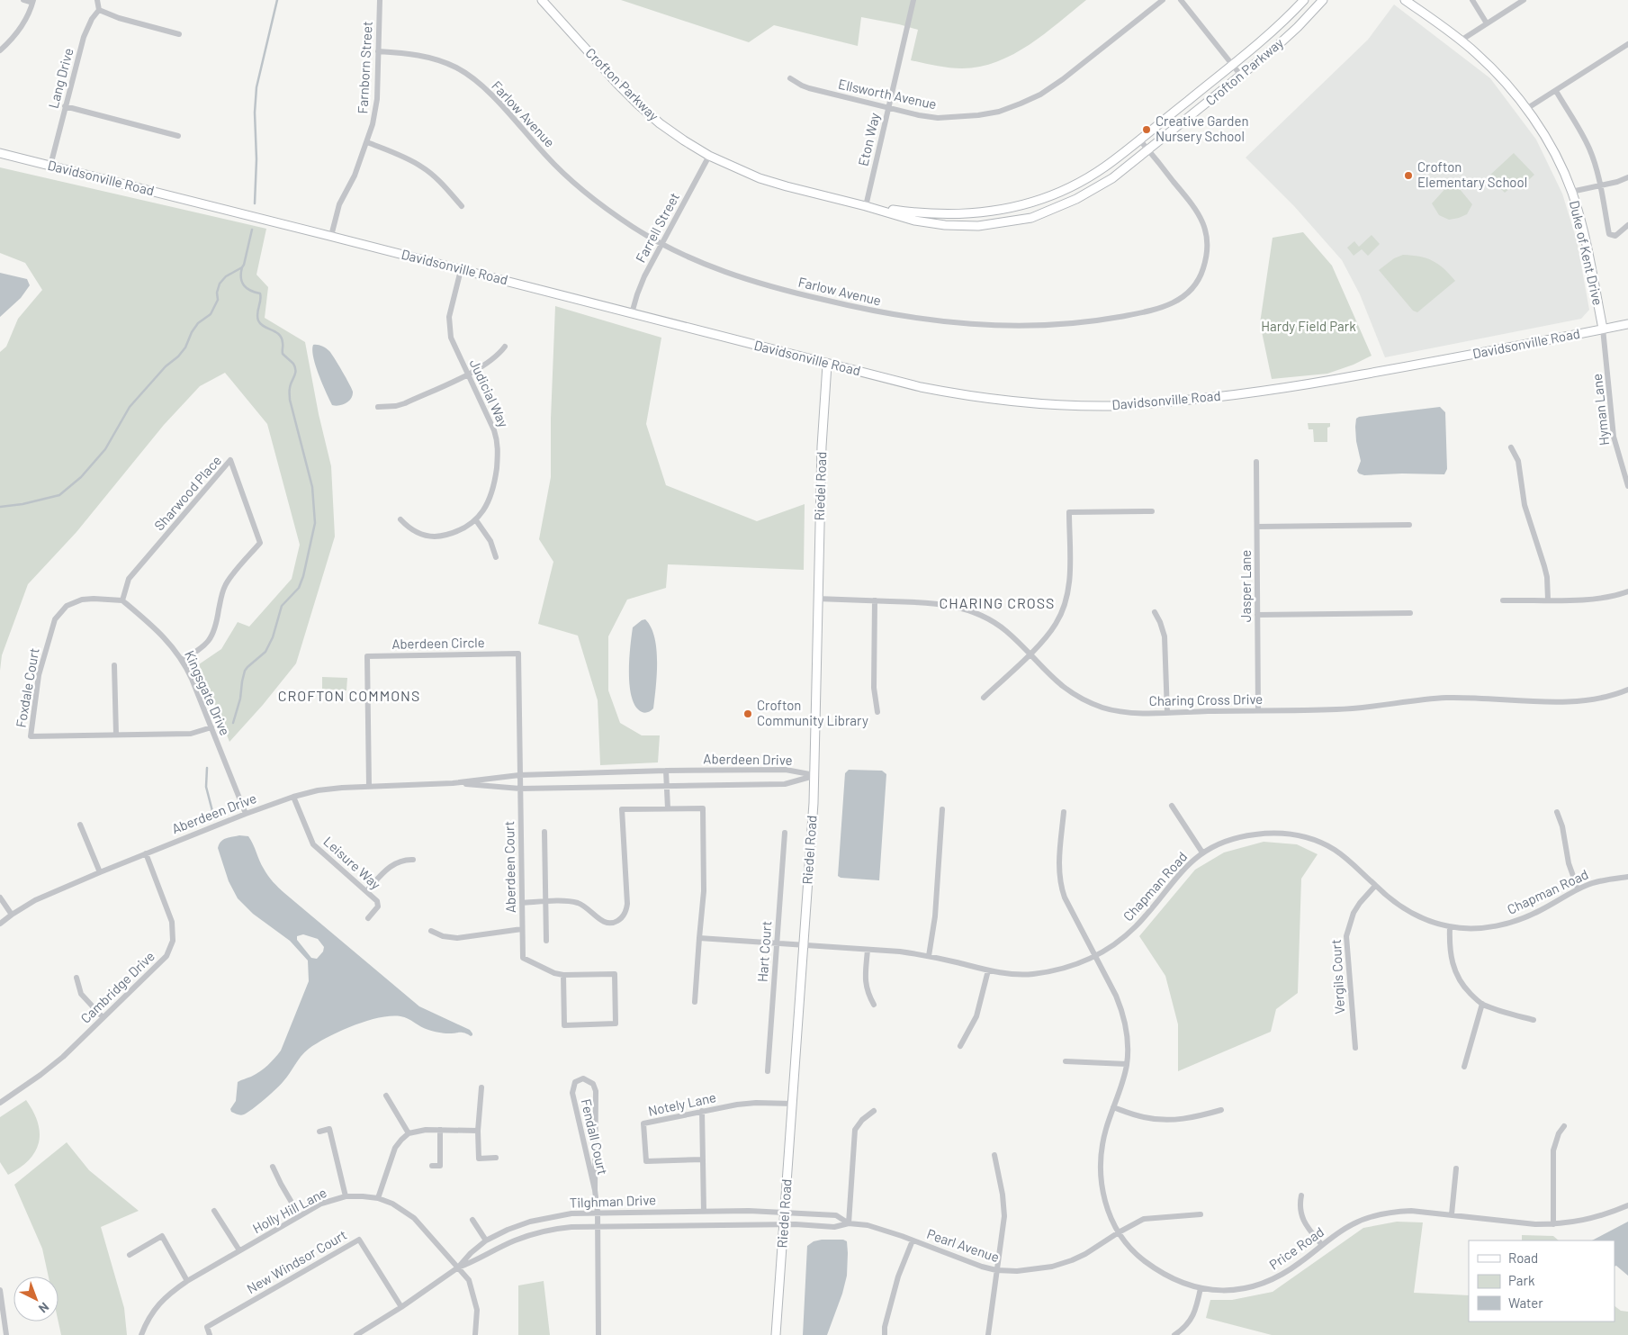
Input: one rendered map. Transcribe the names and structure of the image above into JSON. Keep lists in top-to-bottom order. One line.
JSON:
{"streets":{"street":["Farnborn Street","Crofton Parkway","Lang Drive","Ellsworth Avenue","Farlow Avenue","Eton Way","Davidsonville Road","Farrell Street","Duke of Kent Drive","Judicial Way","Hyman Lane","Riedel Road","Sharwood Place","Jasper Lane","Aberdeen Circle","Foxdale Court","Kingsgate Drive","Charing Cross Drive","Aberdeen Drive","Leisure Way","Aberdeen Court","Chapman Road","Hart Court","Vergils Court","Cambridge Drive","Notely Lane","Fendall Court","Tilghman Drive","Holly Hill Lane","Pearl Avenue","Price Road","New Windsor Court"]},"crossings":[["Farnborn Street","Farlow Avenue"],["Farnborn Street","Davidsonville Road"],["Crofton Parkway","Farlow Avenue"],["Crofton Parkway","Eton Way"],["Crofton Parkway","Farrell Street"],["Lang Drive","Davidsonville Road"],["Ellsworth Avenue","Eton Way"],["Farlow Avenue","Farrell Street"],["Davidsonville Road","Farrell Street"],["Davidsonville Road","Duke of Kent Drive"],["Davidsonville Road","Judicial Way"],["Davidsonville Road","Hyman Lane"],["Davidsonville Road","Riedel Road"],["Duke of Kent Drive","Hyman Lane"],["Riedel Road","Charing Cross Drive"],["Riedel Road","Aberdeen Drive"],["Riedel Road","Chapman Road"],["Riedel Road","Notely Lane"],["Riedel Road","Tilghman Drive"],["Riedel Road","Pearl Avenue"],["Sharwood Place","Foxdale Court"],["Sharwood Place","Kingsgate Drive"],["Jasper Lane","Charing Cross Drive"],["Aberdeen Circle","Aberdeen Drive"],["Aberdeen Circle","Aberdeen Court"],["Foxdale Court","Kingsgate Drive"],["Kingsgate Drive","Aberdeen Drive"],["Aberdeen Drive","Leisure Way"],["Aberdeen Drive","Aberdeen Court"],["Aberdeen Drive","Cambridge Drive"],["Chapman Road","Hart Court"],["Chapman Road","Vergils Court"],["Chapman Road","Price Road"],["Fendall Court","Tilghman Drive"],["Tilghman Drive","Holly Hill Lane"],["Tilghman Drive","Pearl Avenue"],["Tilghman Drive","New Windsor Court"],["Pearl Avenue","Price Road"]],"districts":["CHARING CROSS","CROFTON COMMONS"],"parks":["Hardy Field Park"],"places":["Creative Garden Nursery School","Crofton Elementary School","Crofton Community Library"],"legend":["Road","Park","Water"],"north":"bottom right"}
